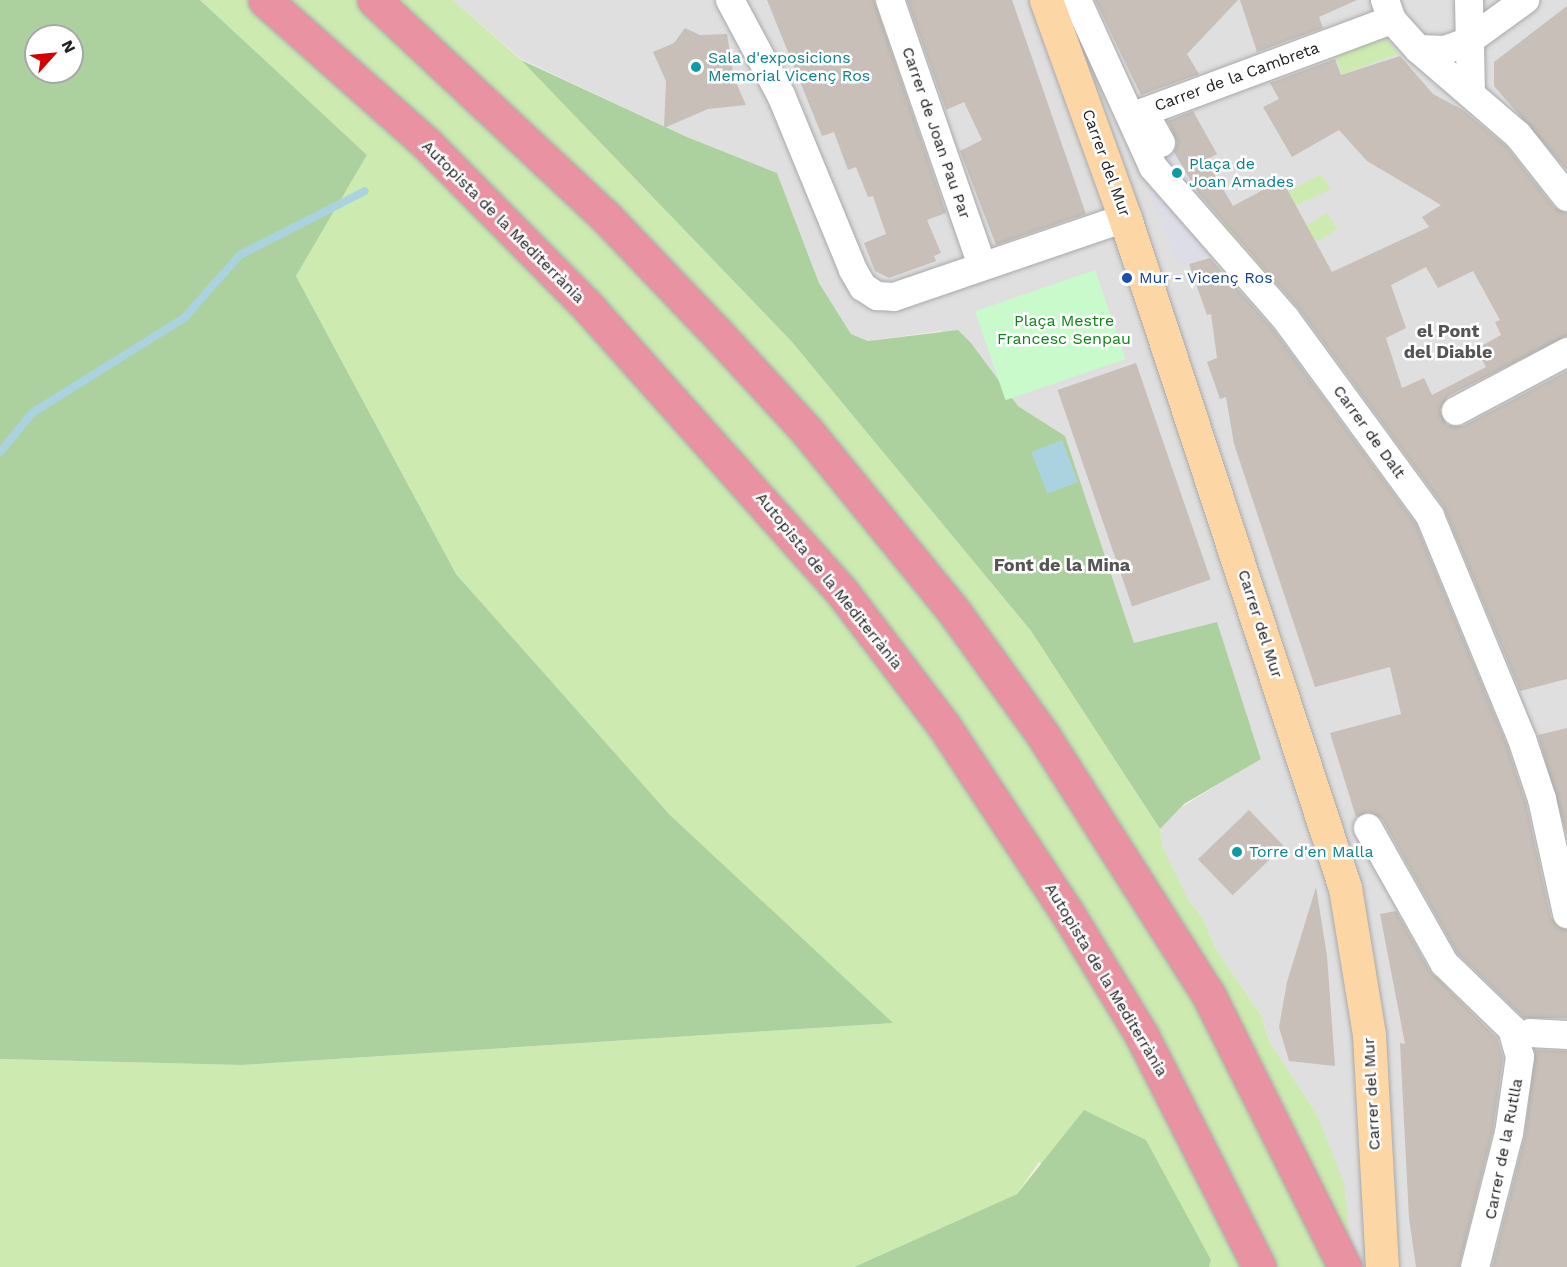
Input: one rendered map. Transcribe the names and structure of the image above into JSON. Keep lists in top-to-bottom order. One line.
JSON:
{"streets":{"highway":["Autopista de la Mediterrània"],"main road":["Carrer del Mur"],"street":["Carrer de la Cambreta","Carrer de Joan Pau Par","Carrer de Dalt","Carrer de la Rutlla"]},"crossings":[["Carrer de la Cambreta","Carrer de Dalt"]],"districts":["el Pont del Diable","Font de la Mina"],"parks":["Plaça Mestre Francesc Senpau"],"places":["Sala d'exposicions Memorial Vicenç Ros","Plaça de Joan Amades","Mur - Vicenç Ros","Torre d'en Malla"],"north":"top right"}
